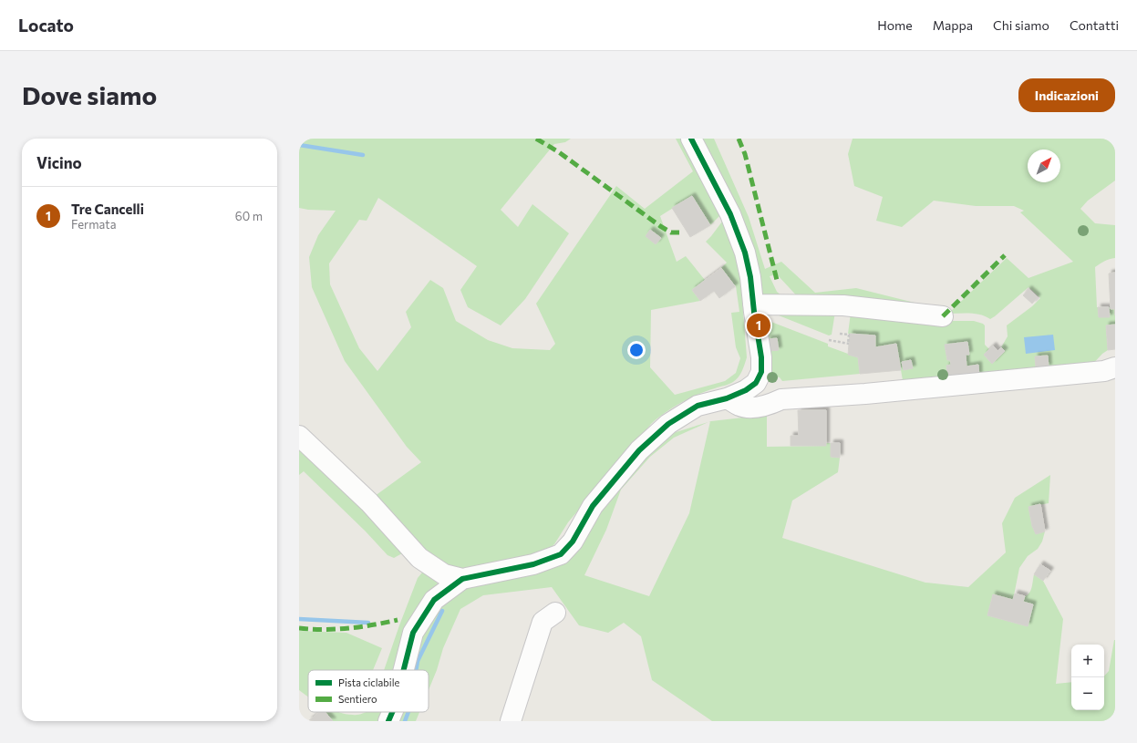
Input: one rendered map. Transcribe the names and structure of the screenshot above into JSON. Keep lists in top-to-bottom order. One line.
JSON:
{"legend":["Pista ciclabile","Sentiero"],"north":"top right","page":{"header":"Locato","nav":["Home","Mappa","Chi siamo","Contatti"],"buttons":"Indicazioni","title":"Dove siamo","heading":"Vicino","list":[{"mark":"1","name":"Tre Cancelli","note":"Fermata","value":"60 m"}],"pins":"1","map_buttons":["+","−"]}}
